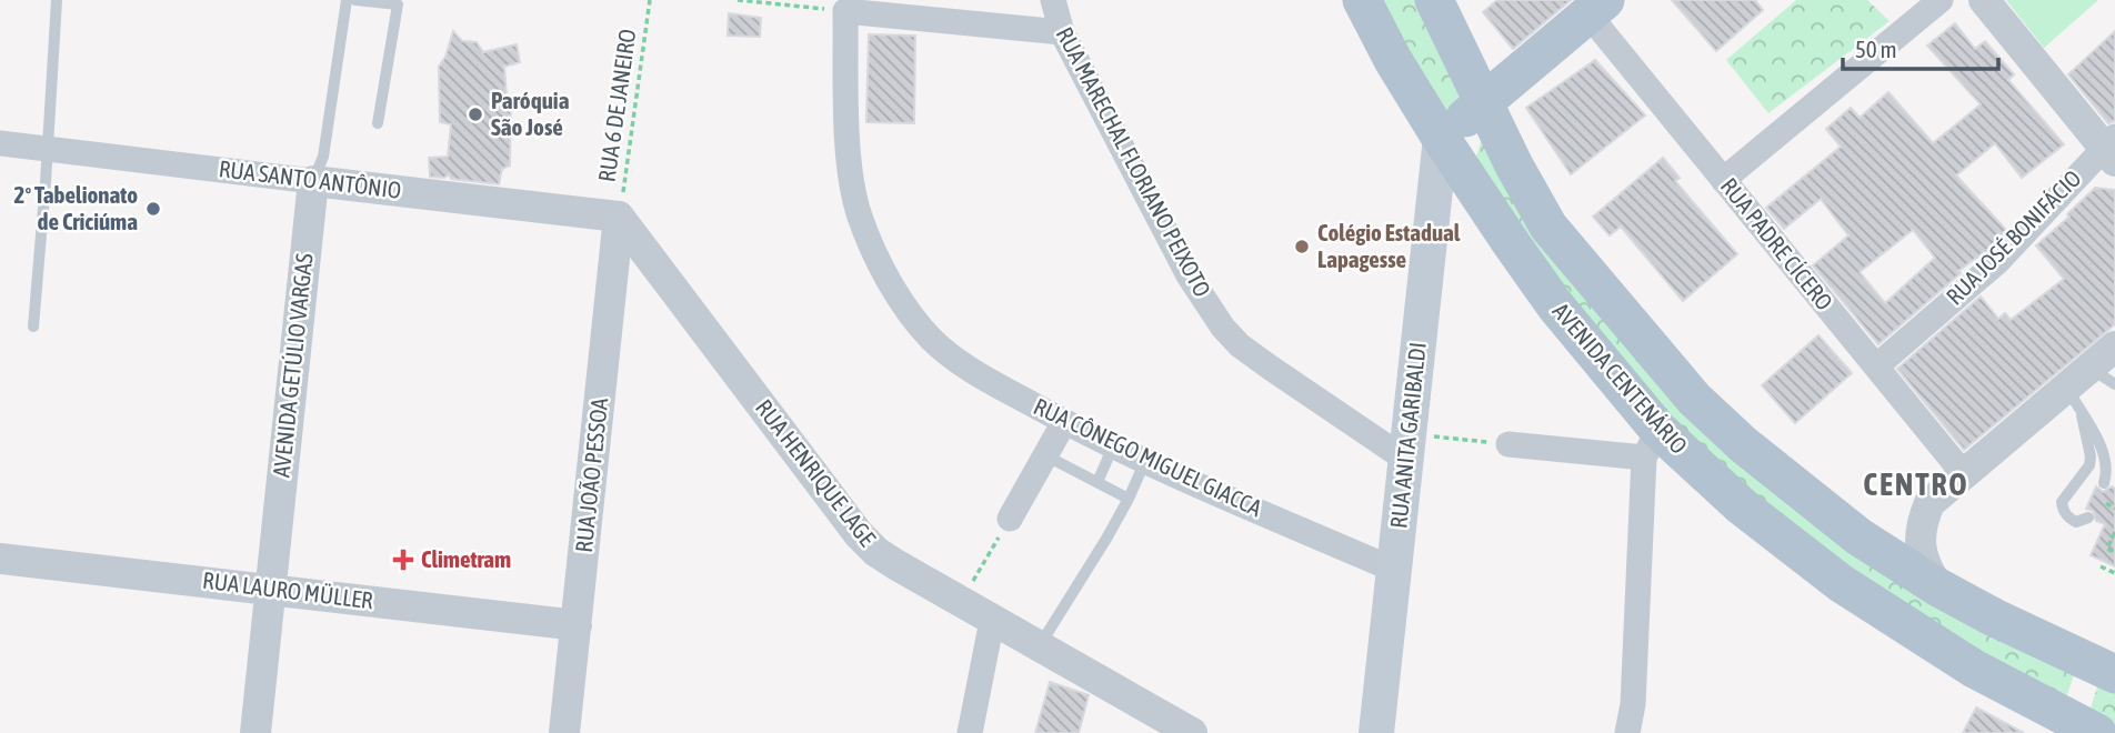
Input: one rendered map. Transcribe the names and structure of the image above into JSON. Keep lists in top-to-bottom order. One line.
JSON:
{"streets":{"main road":["AVENIDA CENTENÁRIO","RUA ANITA GARIBALDI"],"street":["RUA MARECHAL FLORIANO PEIXOTO","RUA SANTO ANTÔNIO","RUA JOSÉ BONIFÁCIO","RUA PADRE CÍCERO","AVENIDA GETÚLIO VARGAS","RUA CÔNEGO MIGUEL GIACCA","RUA HENRIQUE LAGE","RUA JOÃO PESSOA","RUA LAURO MÜLLER"],"path":["RUA 6 DE JANEIRO"]},"crossings":[["RUA 6 DE JANEIRO","RUA SANTO ANTÔNIO"],["RUA 6 DE JANEIRO","RUA HENRIQUE LAGE"],["RUA 6 DE JANEIRO","RUA JOÃO PESSOA"],["RUA MARECHAL FLORIANO PEIXOTO","RUA ANITA GARIBALDI"],["RUA SANTO ANTÔNIO","AVENIDA GETÚLIO VARGAS"],["RUA SANTO ANTÔNIO","RUA HENRIQUE LAGE"],["RUA SANTO ANTÔNIO","RUA JOÃO PESSOA"],["RUA JOSÉ BONIFÁCIO","RUA PADRE CÍCERO"],["AVENIDA GETÚLIO VARGAS","RUA LAURO MÜLLER"],["AVENIDA CENTENÁRIO","RUA ANITA GARIBALDI"],["RUA ANITA GARIBALDI","RUA CÔNEGO MIGUEL GIACCA"],["RUA HENRIQUE LAGE","RUA JOÃO PESSOA"],["RUA JOÃO PESSOA","RUA LAURO MÜLLER"]],"districts":["CENTRO"],"places":{"other":["Paróquia São José","2° Tabelionato de Criciúma","Colégio Estadual Lapagesse"],"health":["Climetram"]},"scale_bar":"50 m"}
